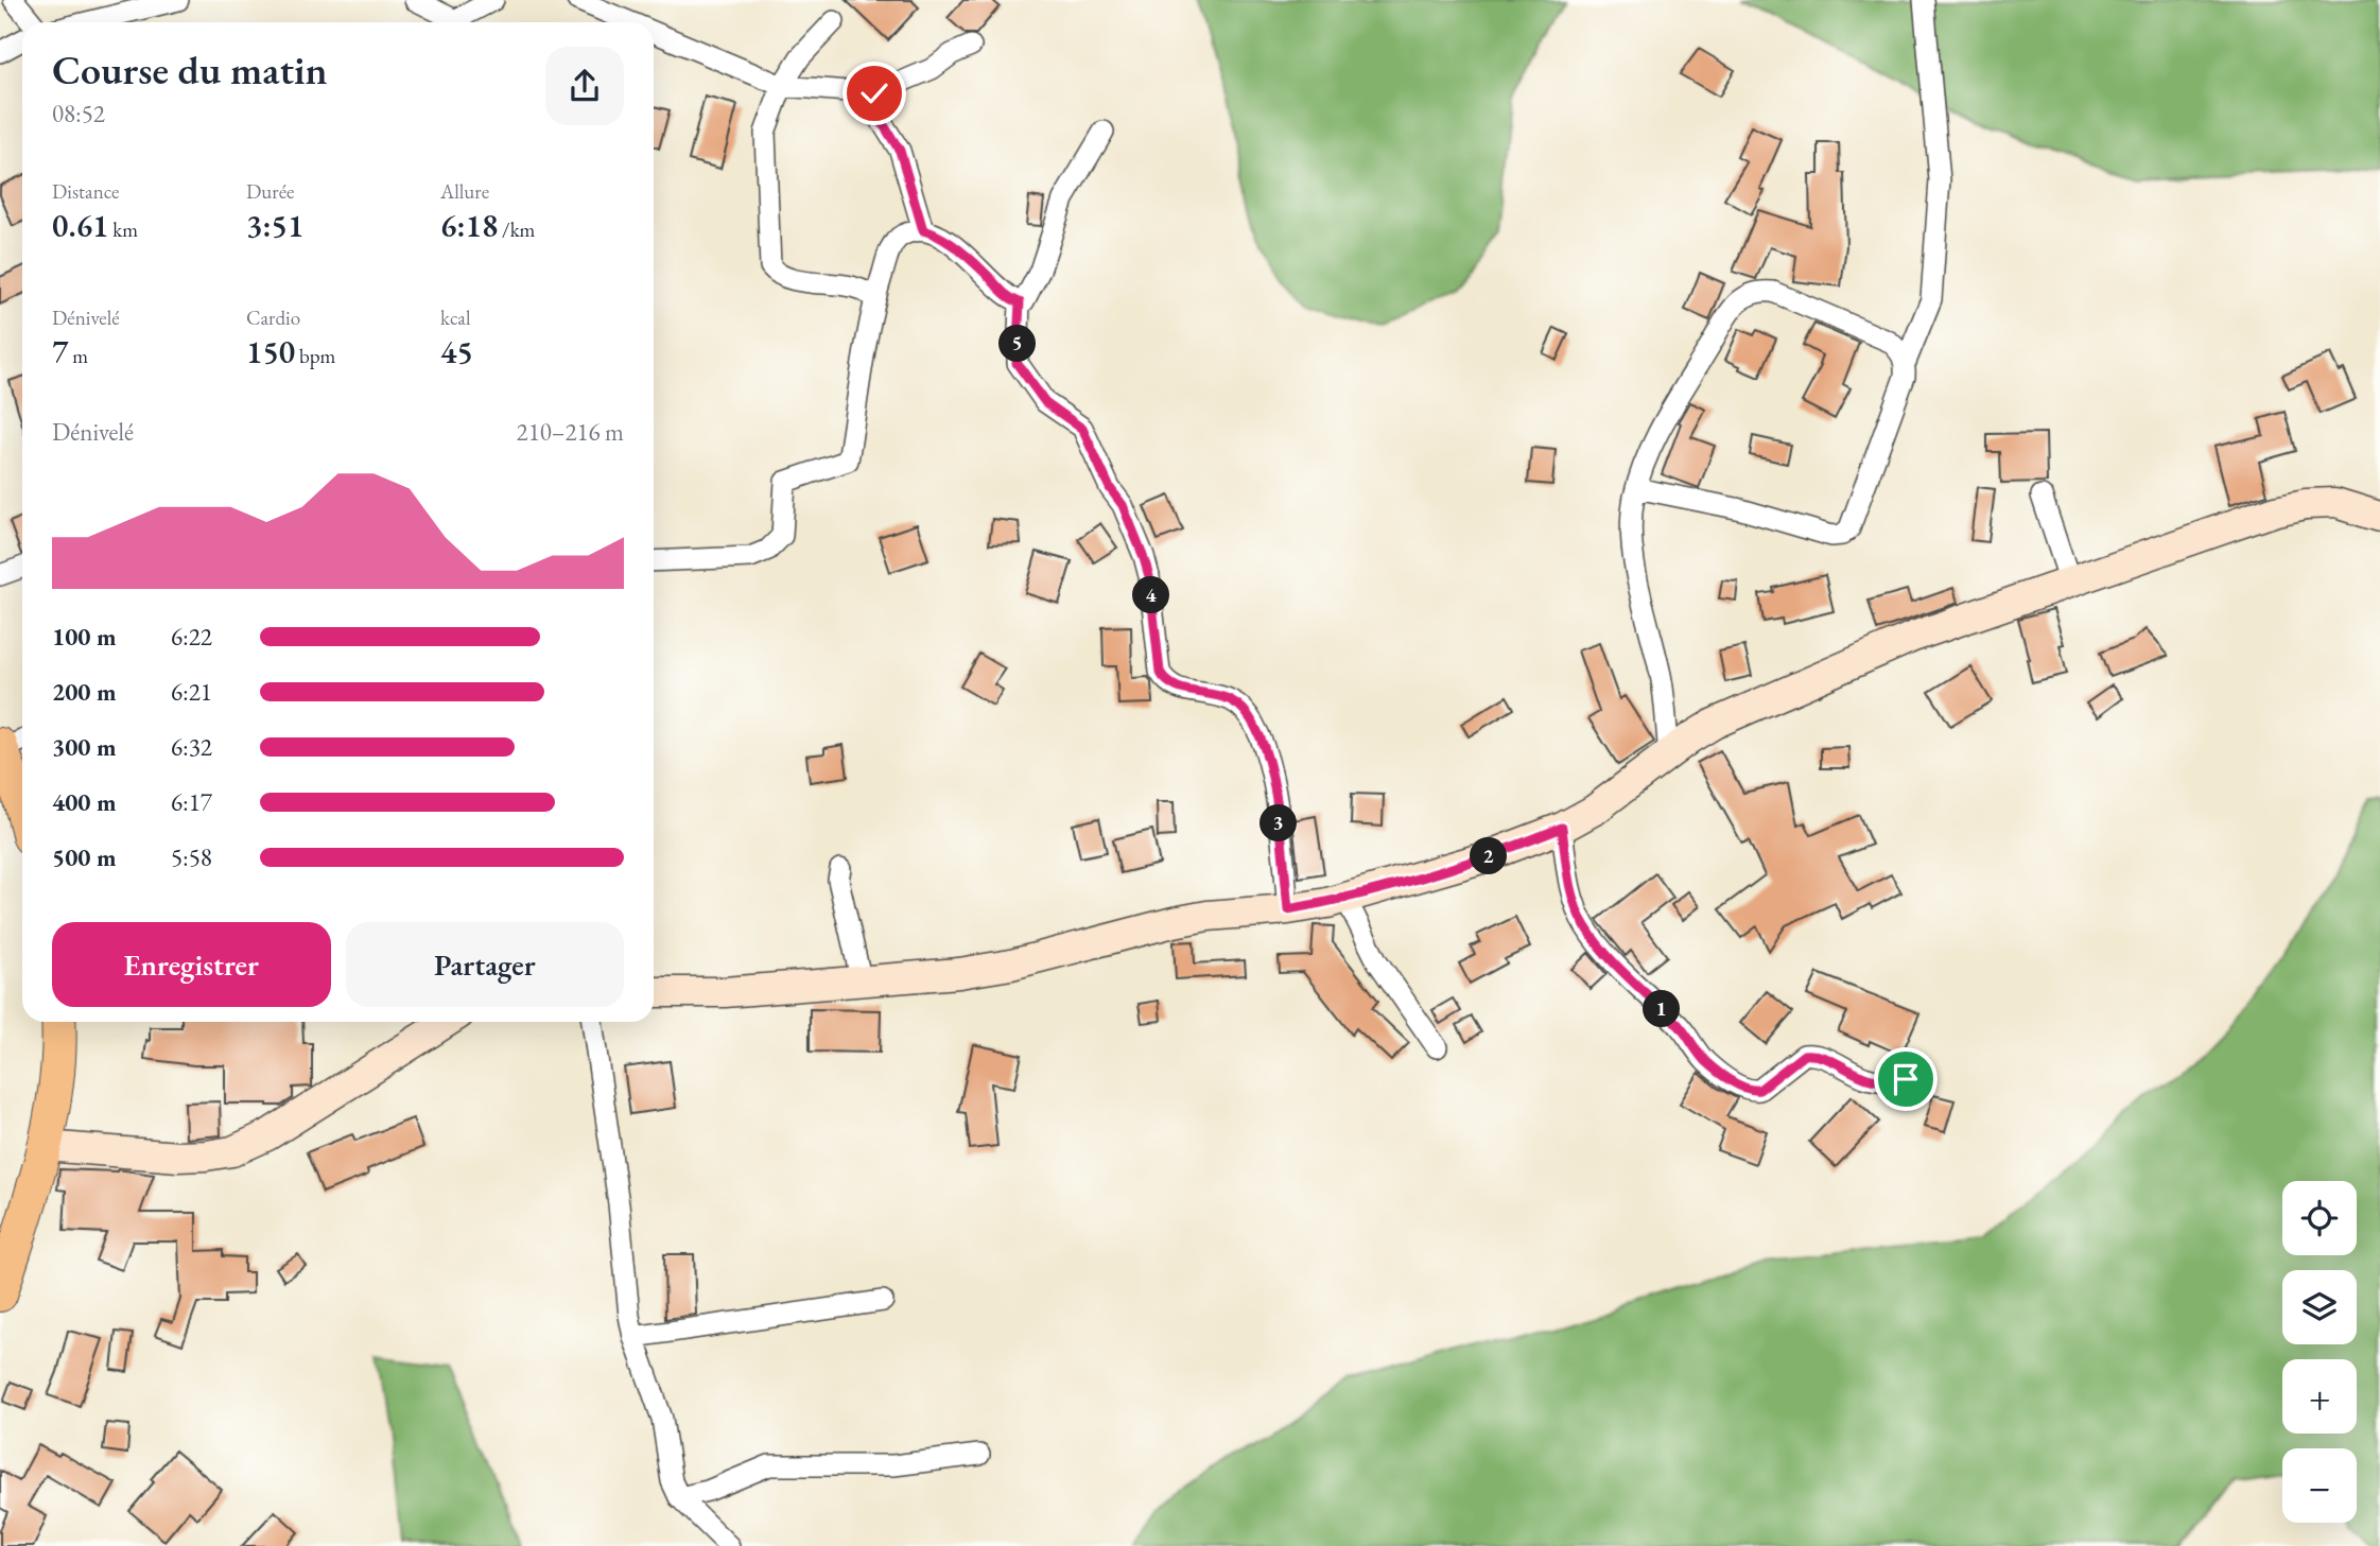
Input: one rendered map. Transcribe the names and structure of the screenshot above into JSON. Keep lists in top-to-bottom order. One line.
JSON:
{"page":{"heading":["Course du matin","08:52"],"stats":[["Distance","0.61 km"],["Durée","3:51"],["Allure","6:18 /km"],["Dénivelé","7 m"],["Cardio","150 bpm"],["kcal","45"]],"pins":["5","4","3","2","1"],"chart":["Dénivelé","210–216 m"],"list":[{"name":"100 m","note":"6:22"},{"name":"200 m","note":"6:21"},{"name":"300 m","note":"6:32"},{"name":"400 m","note":"6:17"},{"name":"500 m","note":"5:58"}],"buttons":["Enregistrer","Partager"],"map_buttons":["+","−"]}}
